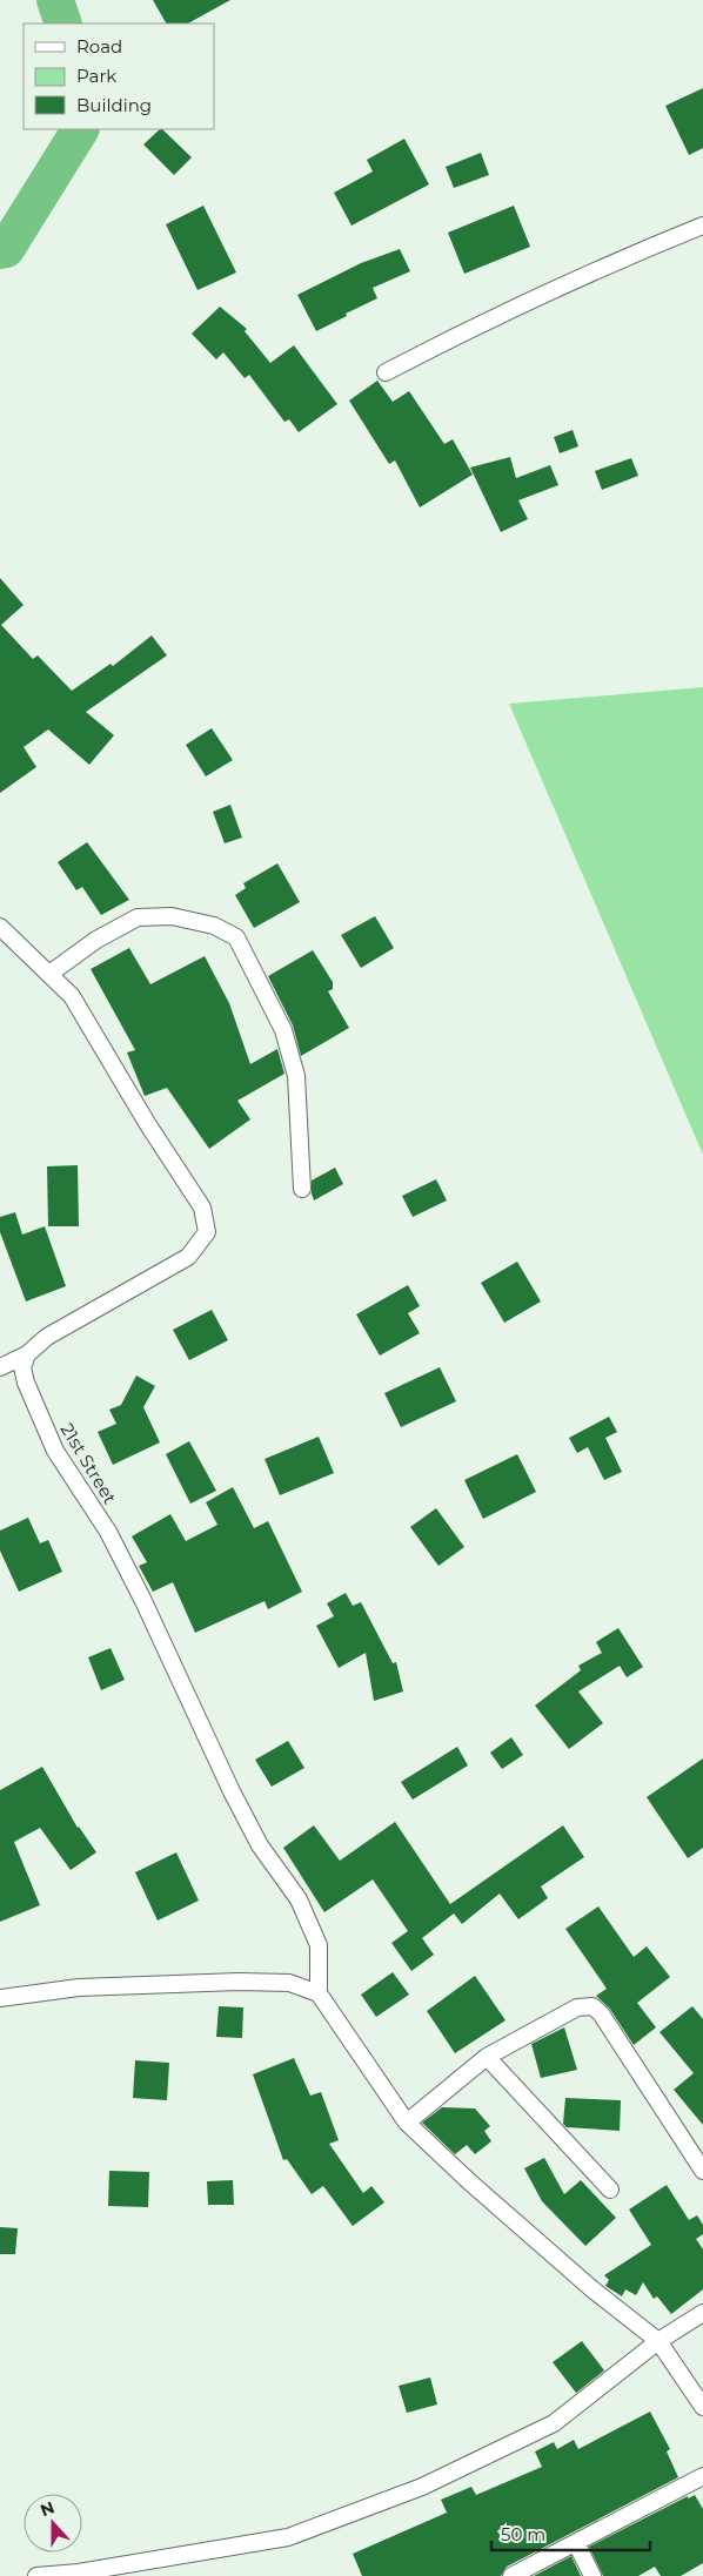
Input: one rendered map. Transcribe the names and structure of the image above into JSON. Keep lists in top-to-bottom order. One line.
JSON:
{"streets":{"street":["21st Street"]},"legend":["Road","Park","Building"],"scale_bar":"50 m","north":"top"}
